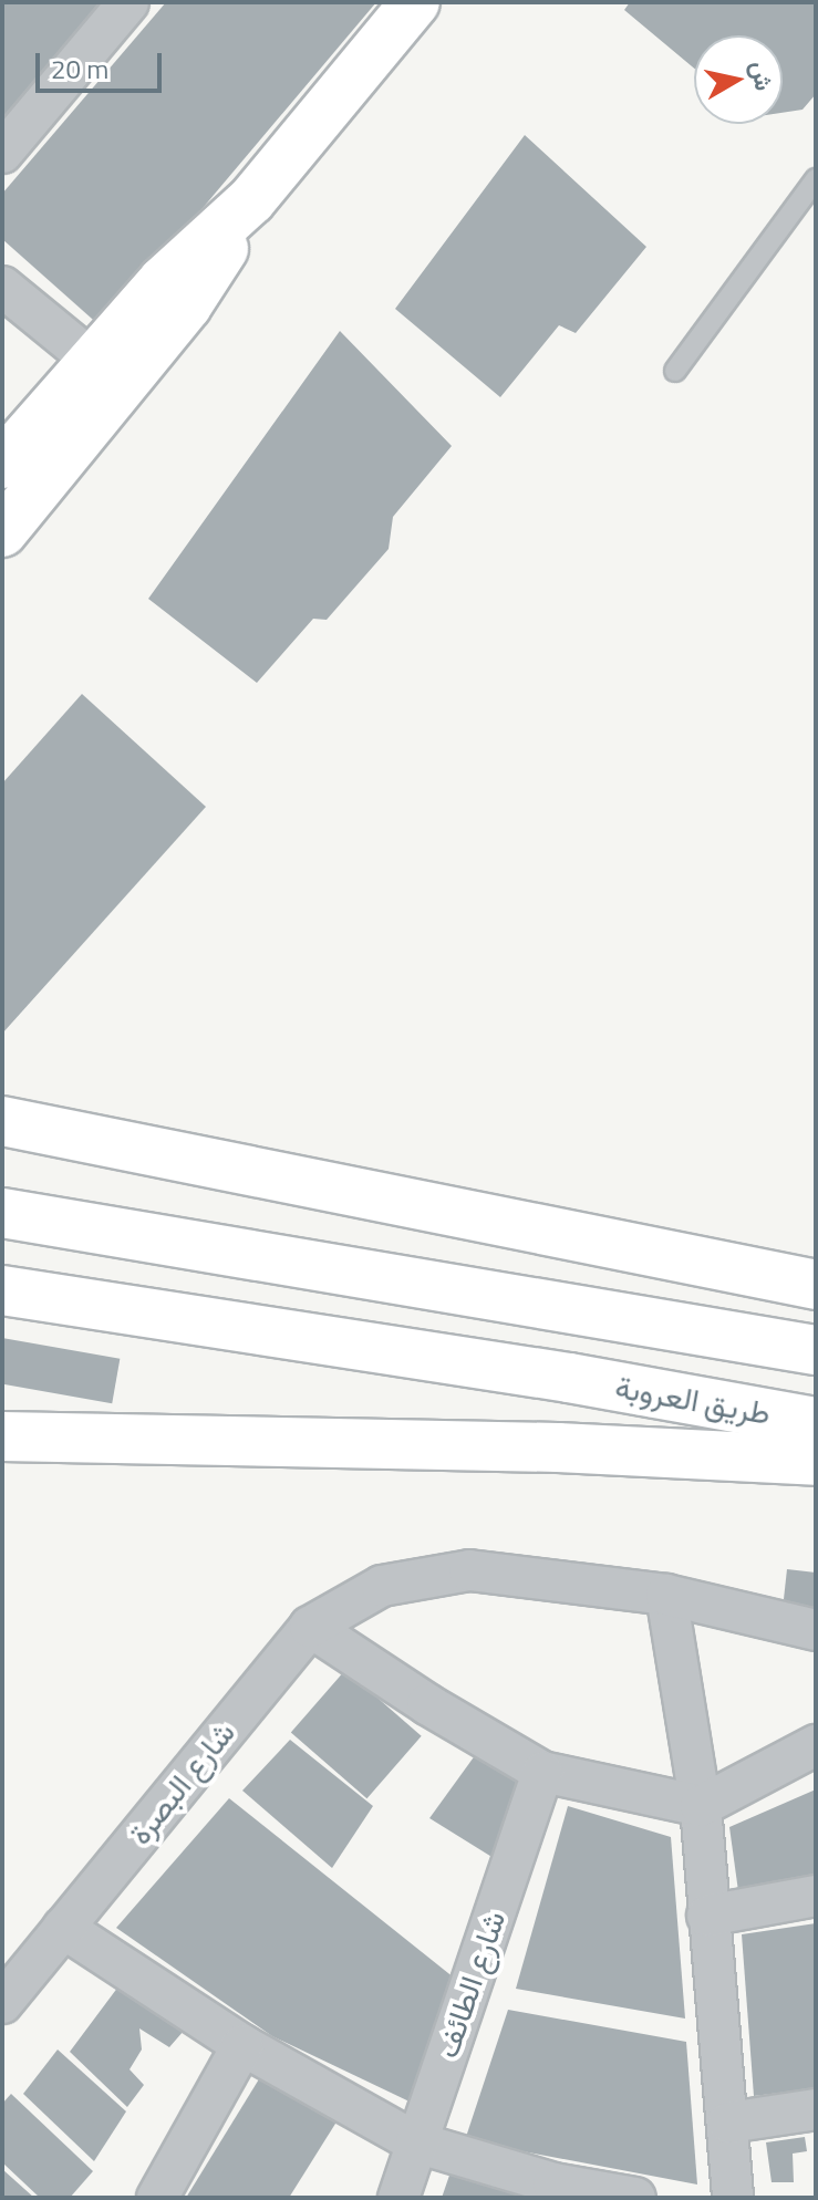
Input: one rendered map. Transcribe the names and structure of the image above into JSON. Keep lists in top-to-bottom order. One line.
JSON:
{"streets":{"main road":["طريق العروبة"],"street":["شارع البصرة","شارع الطائف"]},"scale_bar":"20 m","north":"right"}
